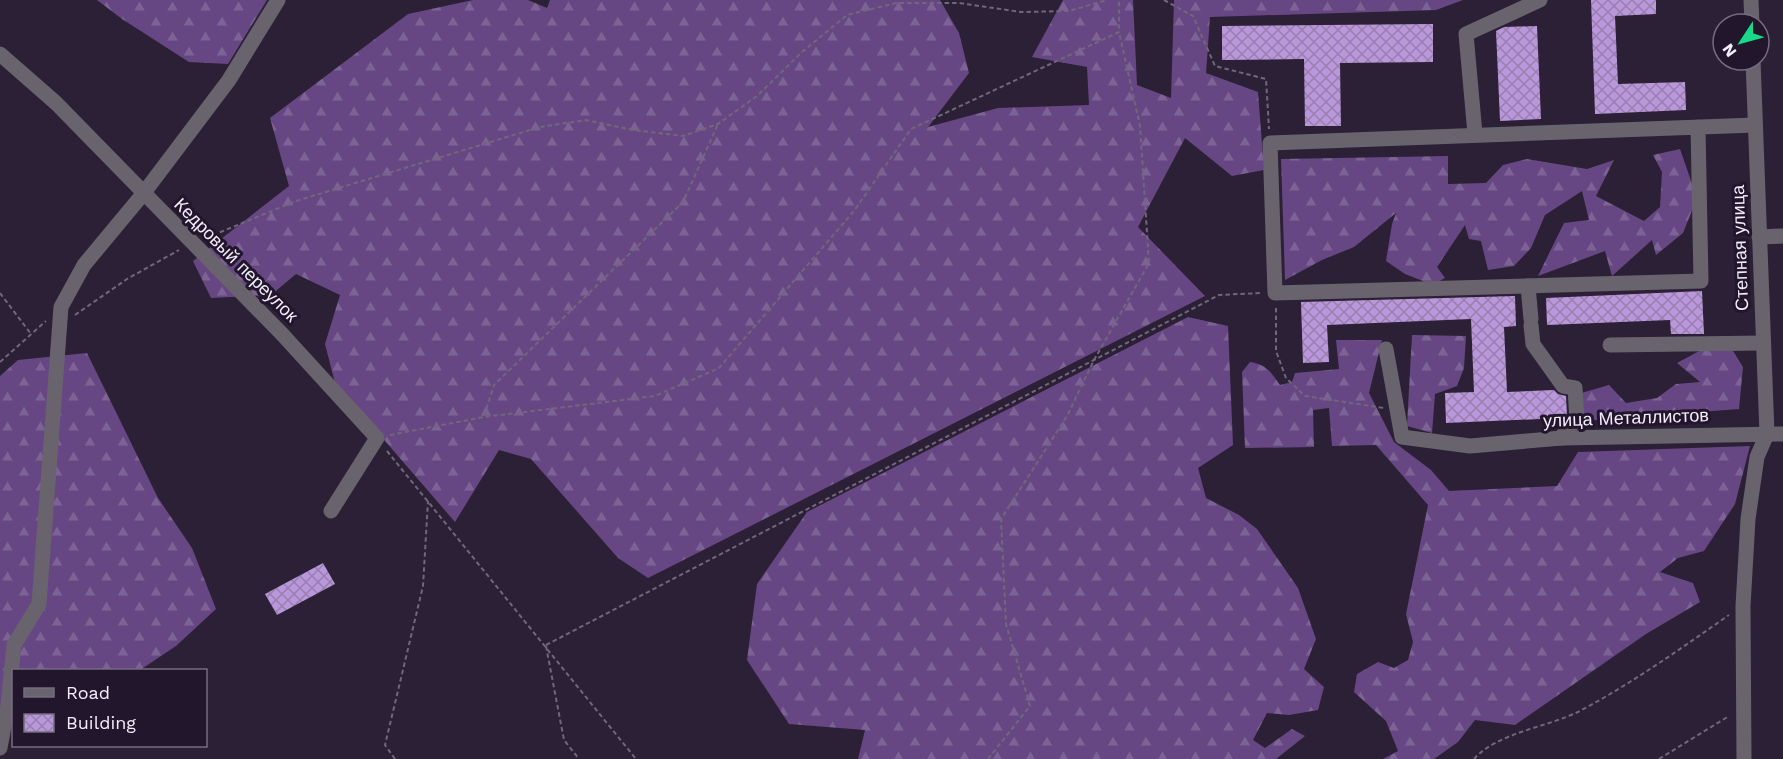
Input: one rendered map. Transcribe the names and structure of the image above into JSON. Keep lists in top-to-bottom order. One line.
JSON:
{"streets":{"street":["Степная улица","Кедровый переулок","улица Металлистов"]},"crossings":[["Степная улица","улица Металлистов"]],"legend":["Road","Building"],"north":"bottom left"}
